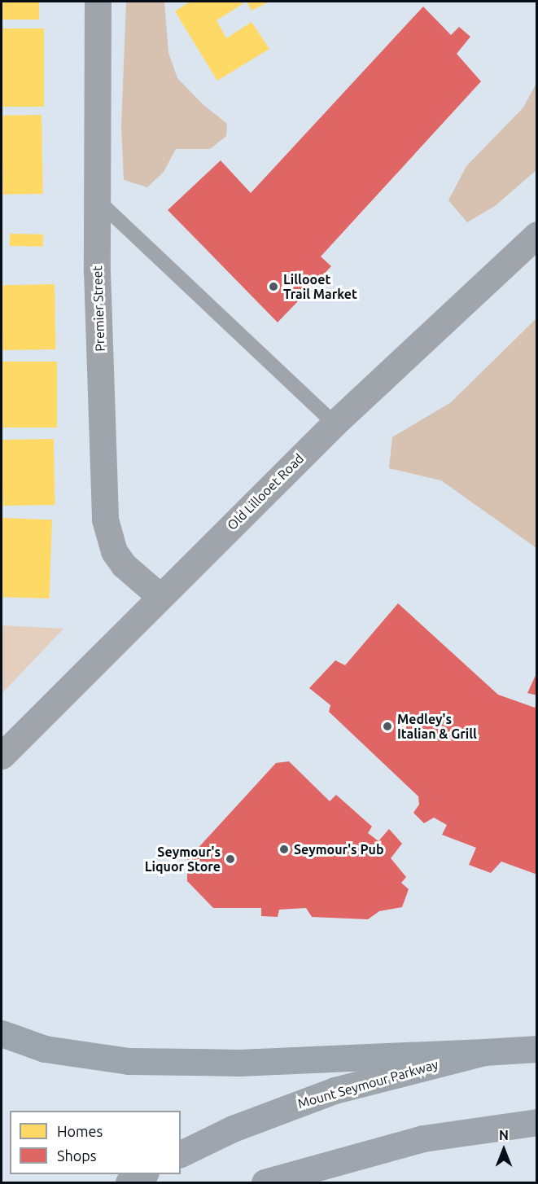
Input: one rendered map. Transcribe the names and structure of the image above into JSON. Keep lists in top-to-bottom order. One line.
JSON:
{"streets":{"main road":["Mount Seymour Parkway"],"street":["Premier Street","Old Lillooet Road"]},"crossings":[["Premier Street","Old Lillooet Road"]],"places":["Lillooet Trail Market","Medley's Italian & Grill","Seymour's Pub","Seymour's Liquor Store"],"legend":["Homes","Shops"],"north":"top"}
